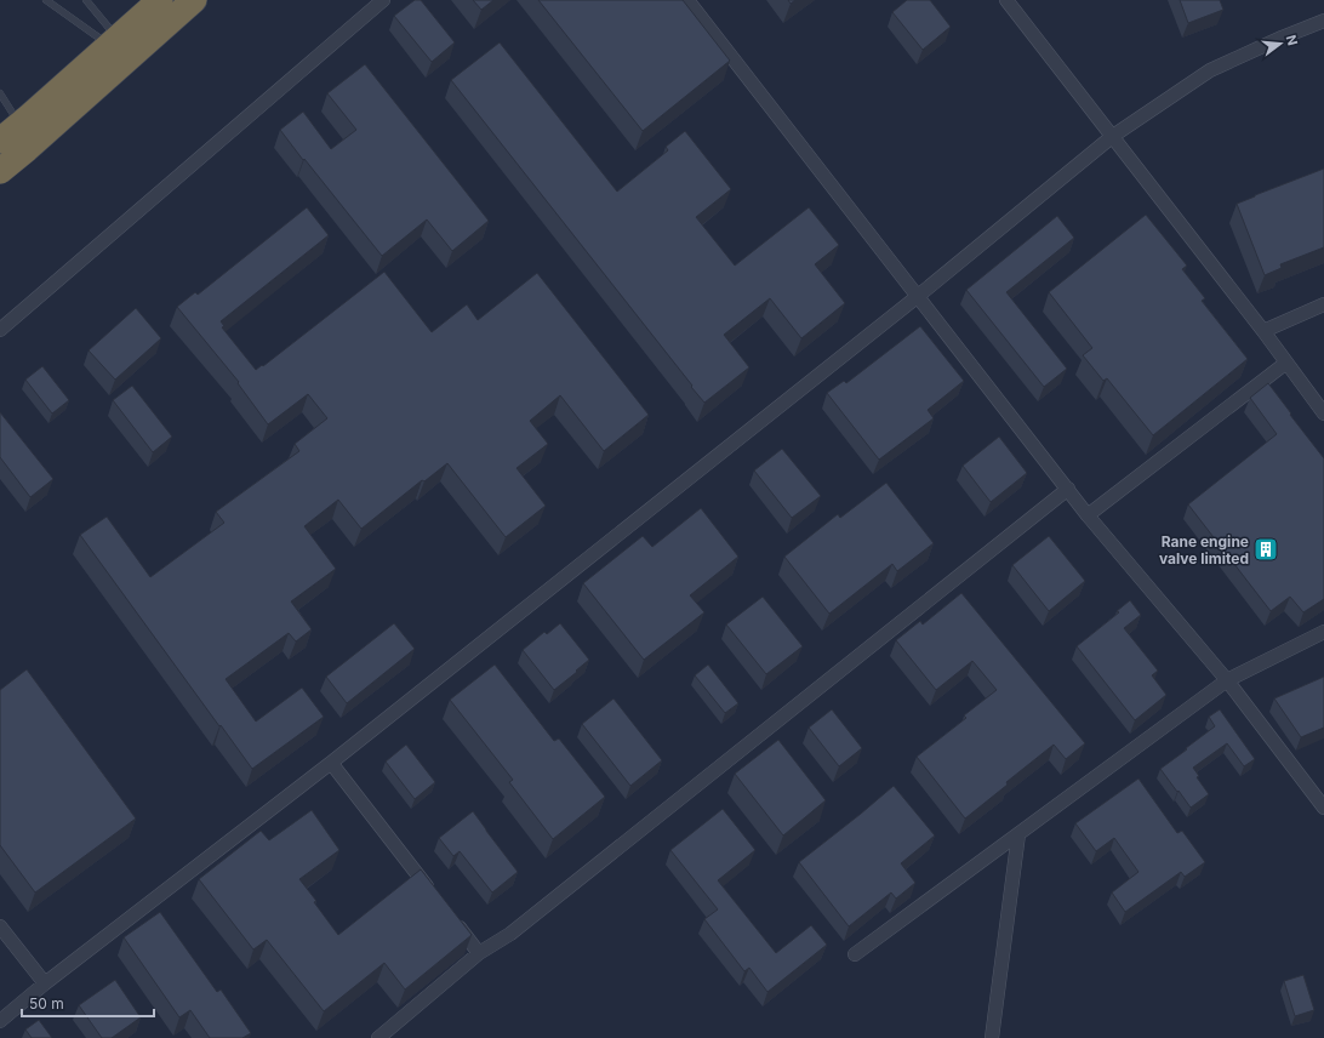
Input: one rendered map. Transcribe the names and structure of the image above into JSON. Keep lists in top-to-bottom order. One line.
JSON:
{"places":{"building":["Rane engine valve limited"]},"scale_bar":"50 m","north":"right"}
